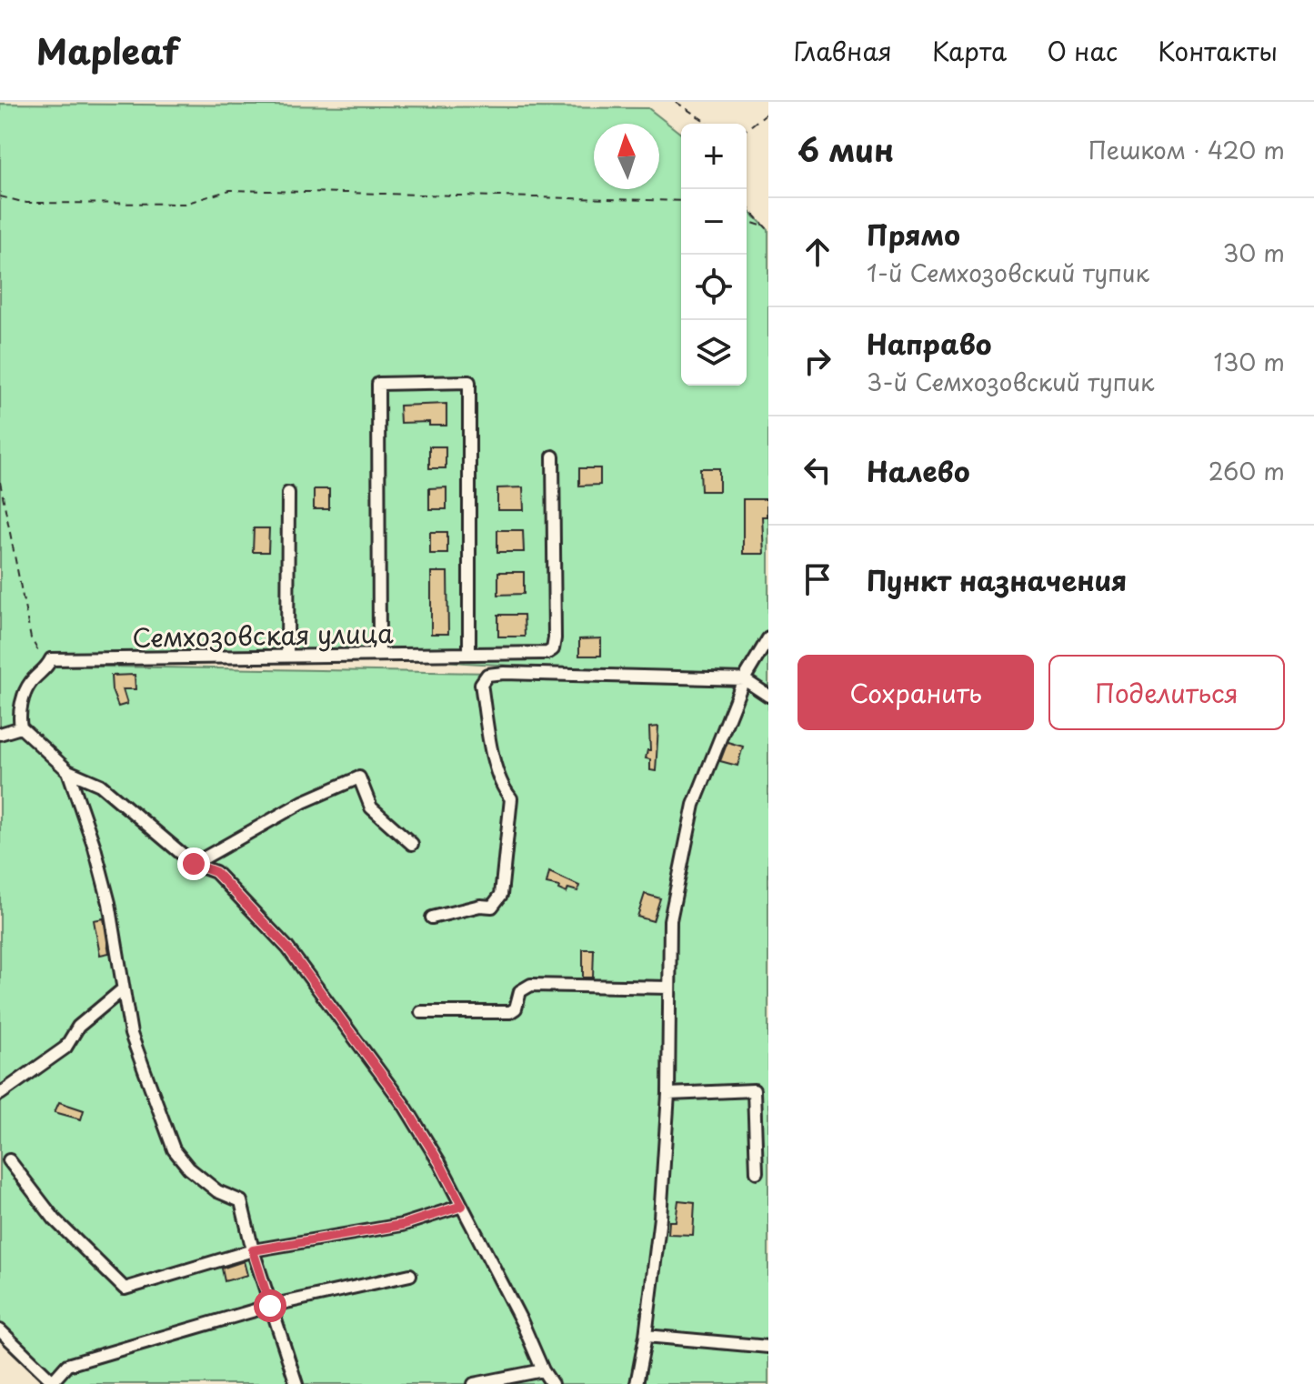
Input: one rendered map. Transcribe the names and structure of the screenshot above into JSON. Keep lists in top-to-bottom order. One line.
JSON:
{"streets":{"street":["Семхозовская улица"]},"north":"top","page":{"header":"Mapleaf","nav":["Главная","Карта","О нас","Контакты"],"heading":["6 мин","Пешком · 420 m"],"map_buttons":["+","−"],"list":[["Прямо","1-й Семхозовский тупик","30 m"],["Направо","3-й Семхозовский тупик","130 m"],["Налево","260 m"],"Пункт назначения"],"buttons":["Сохранить","Поделиться"]}}
